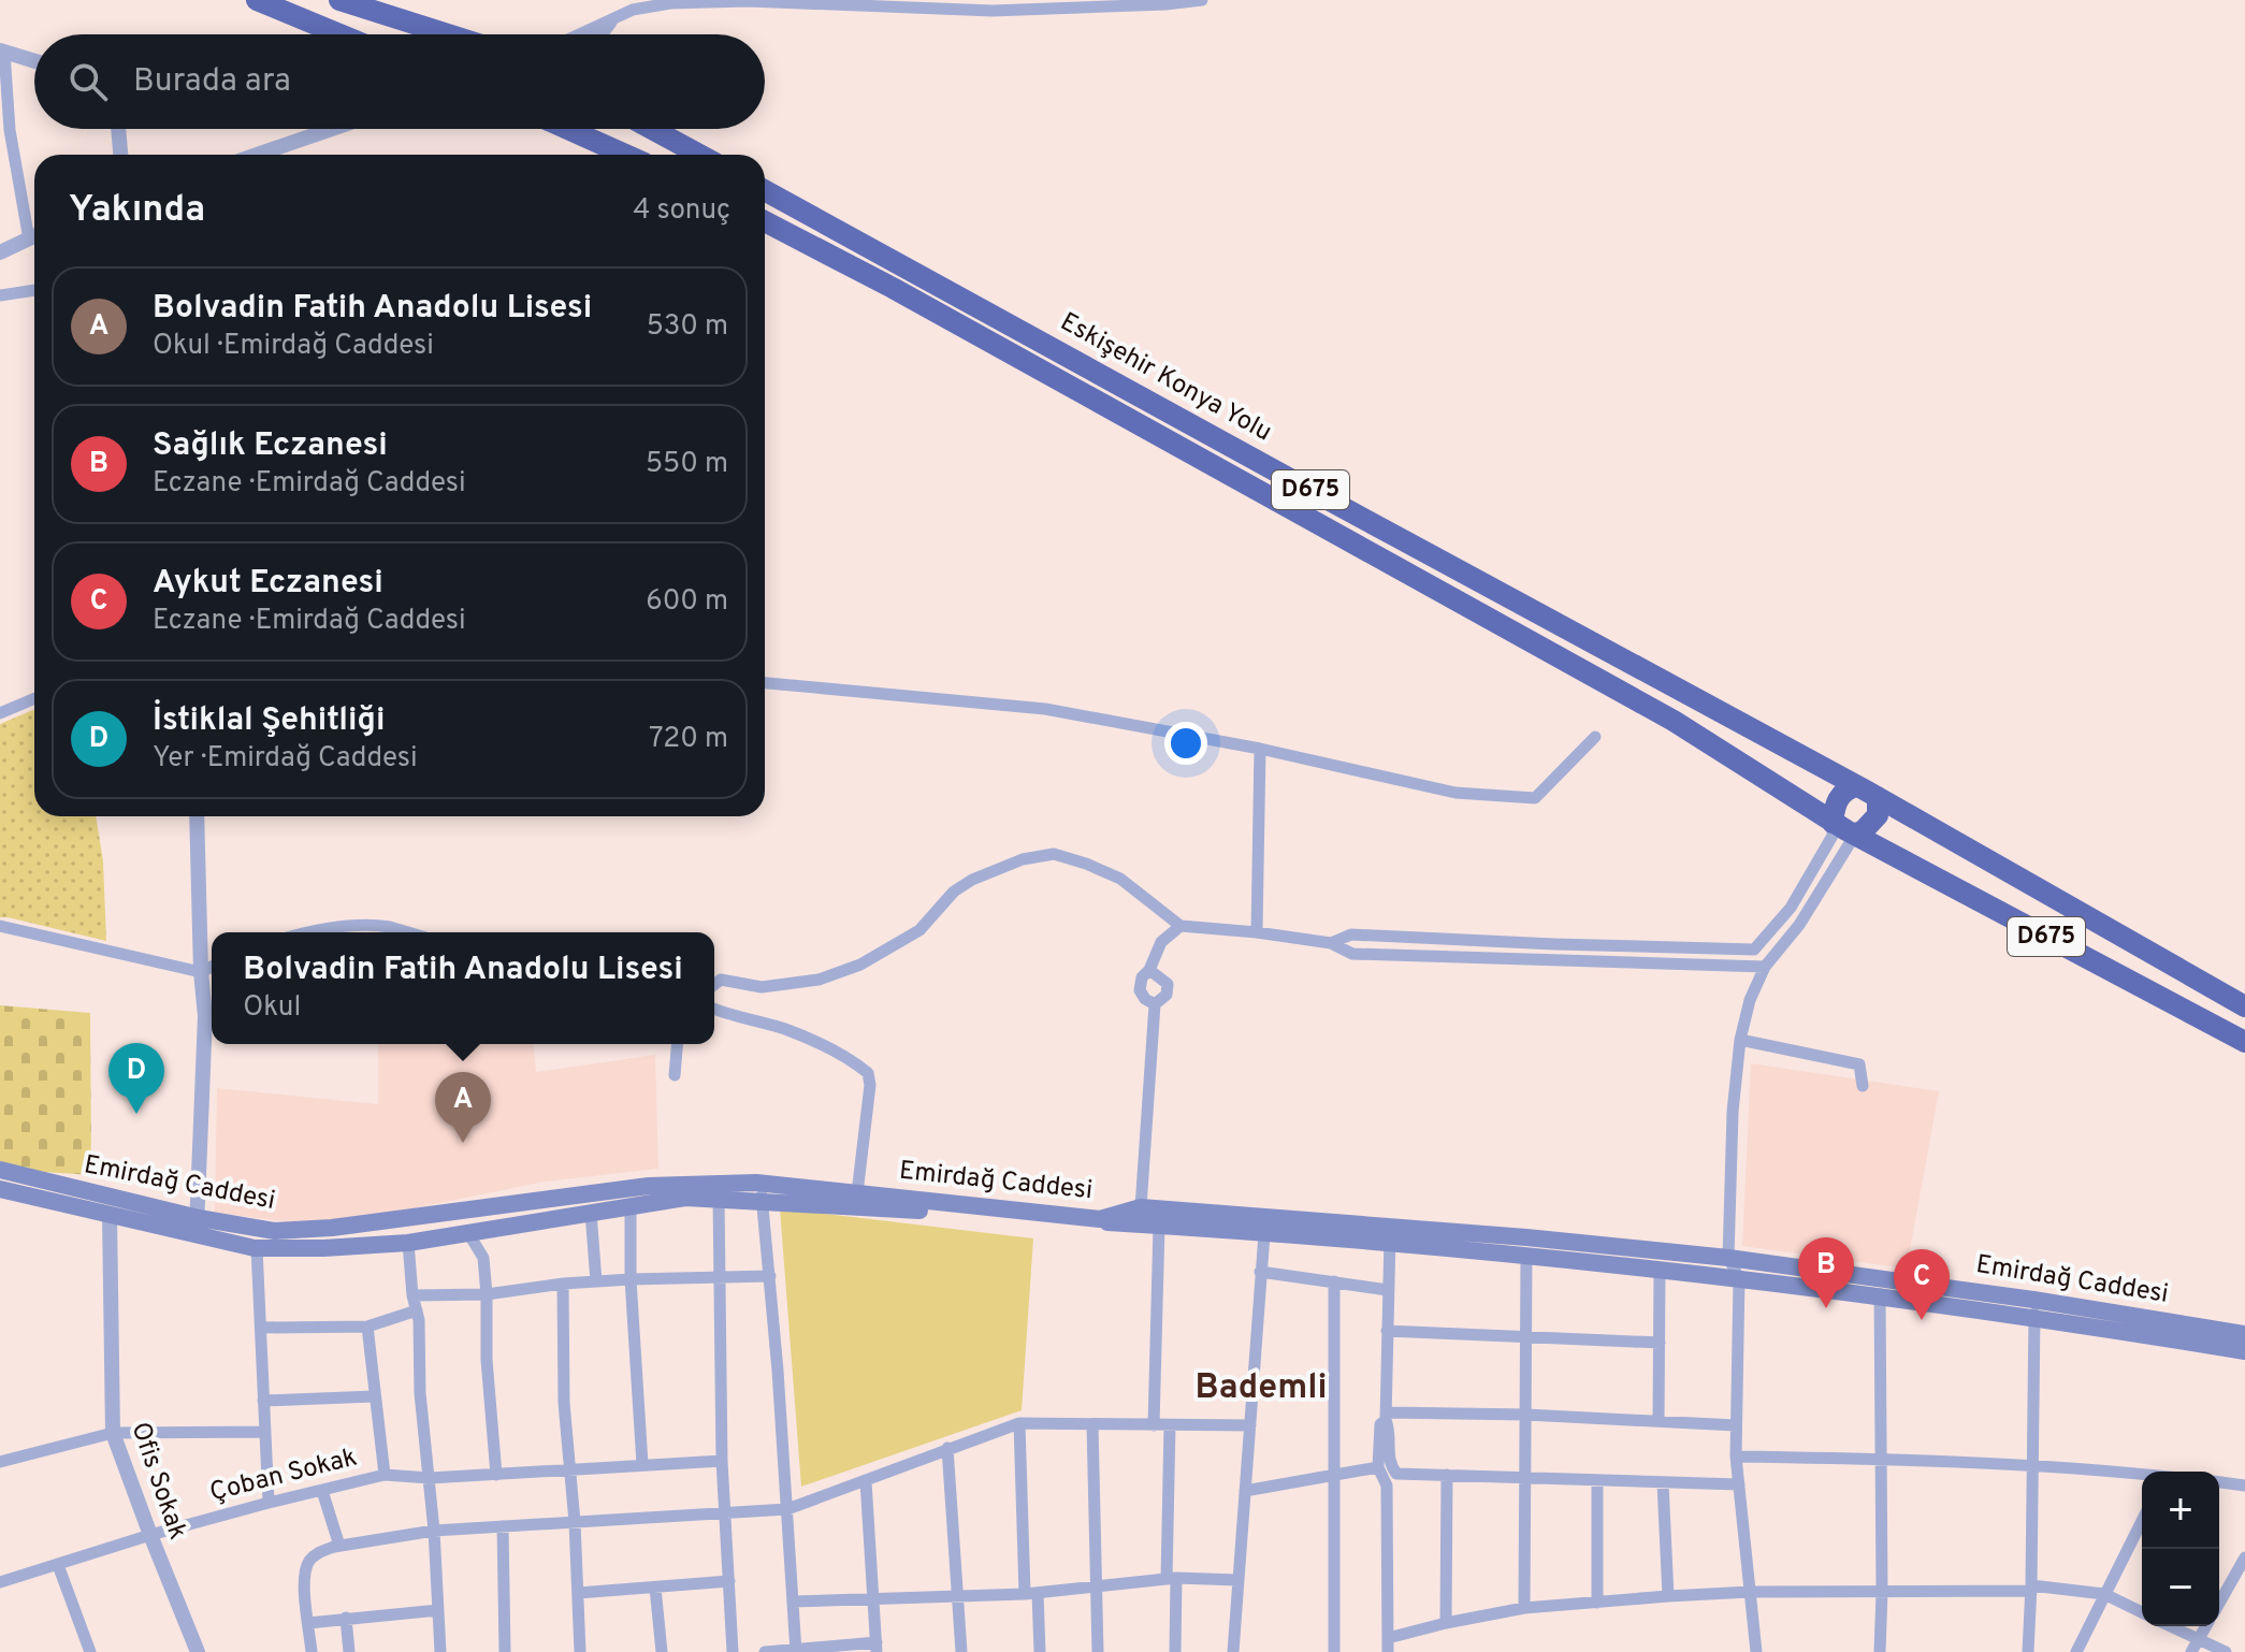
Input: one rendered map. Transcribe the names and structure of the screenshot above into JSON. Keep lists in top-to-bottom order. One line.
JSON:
{"streets":{"highway":["Eskişehir Konya Yolu","D675"],"main road":["Emirdağ Caddesi"],"street":["Çoban Sokak","Ofis Sokak"]},"crossings":[["Eskişehir Konya Yolu","D675"],["Emirdağ Caddesi","Ofis Sokak"],["Çoban Sokak","Ofis Sokak"]],"districts":["Bademli"],"page":{"search":"Burada ara","heading":["Yakında","4 sonuç"],"list":[{"mark":"A","name":"Bolvadin Fatih Anadolu Lisesi","note":"Okul · Emirdağ Caddesi","value":"530 m"},{"mark":"B","name":"Sağlık Eczanesi","note":"Eczane · Emirdağ Caddesi","value":"550 m"},{"mark":"C","name":"Aykut Eczanesi","note":"Eczane · Emirdağ Caddesi","value":"600 m"},{"mark":"D","name":"İstiklal Şehitliği","note":"Yer · Emirdağ Caddesi","value":"720 m"}],"popup":["Bolvadin Fatih Anadolu Lisesi","Okul"],"pins":["D","A","B","C"],"map_buttons":["+","−"]}}
